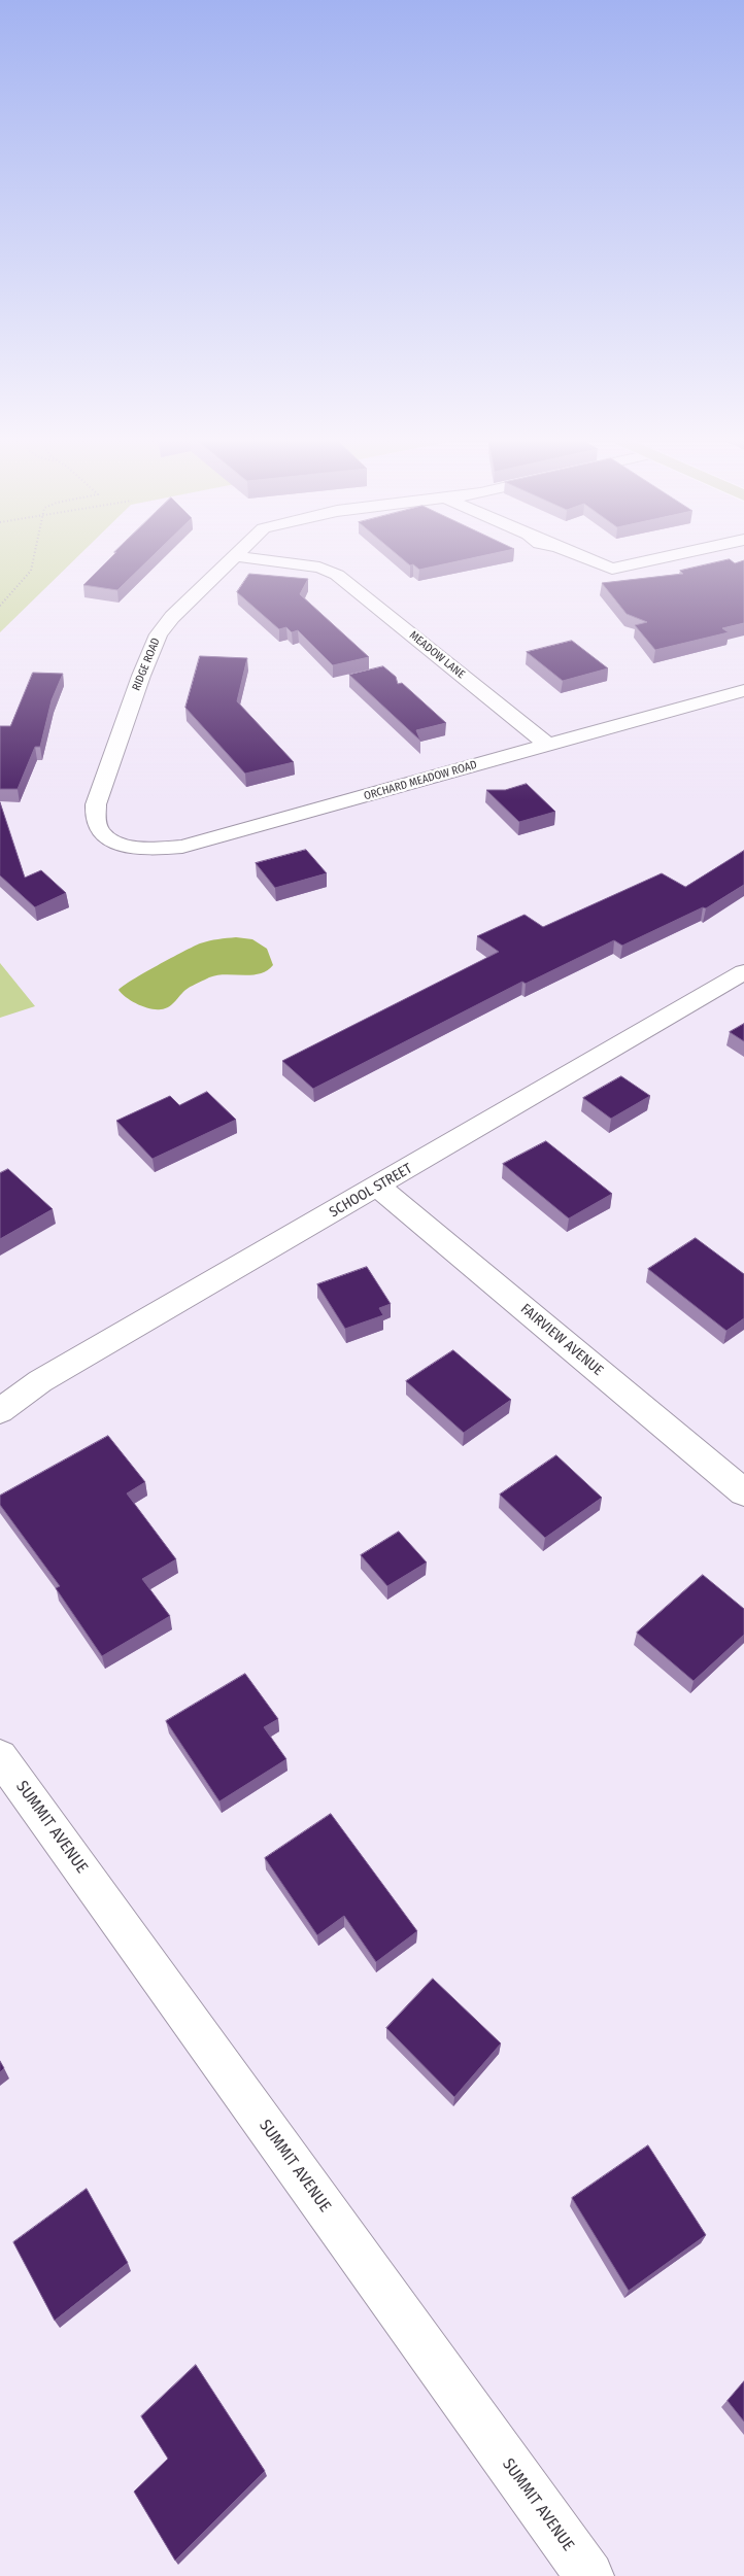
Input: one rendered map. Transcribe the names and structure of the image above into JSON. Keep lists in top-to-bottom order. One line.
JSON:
{"streets":{"street":["MEADOW LANE","RIDGE ROAD","ORCHARD MEADOW ROAD","SCHOOL STREET","FAIRVIEW AVENUE","SUMMIT AVENUE"]},"crossings":[["MEADOW LANE","ORCHARD MEADOW ROAD"],["RIDGE ROAD","ORCHARD MEADOW ROAD"],["SCHOOL STREET","FAIRVIEW AVENUE"]]}
